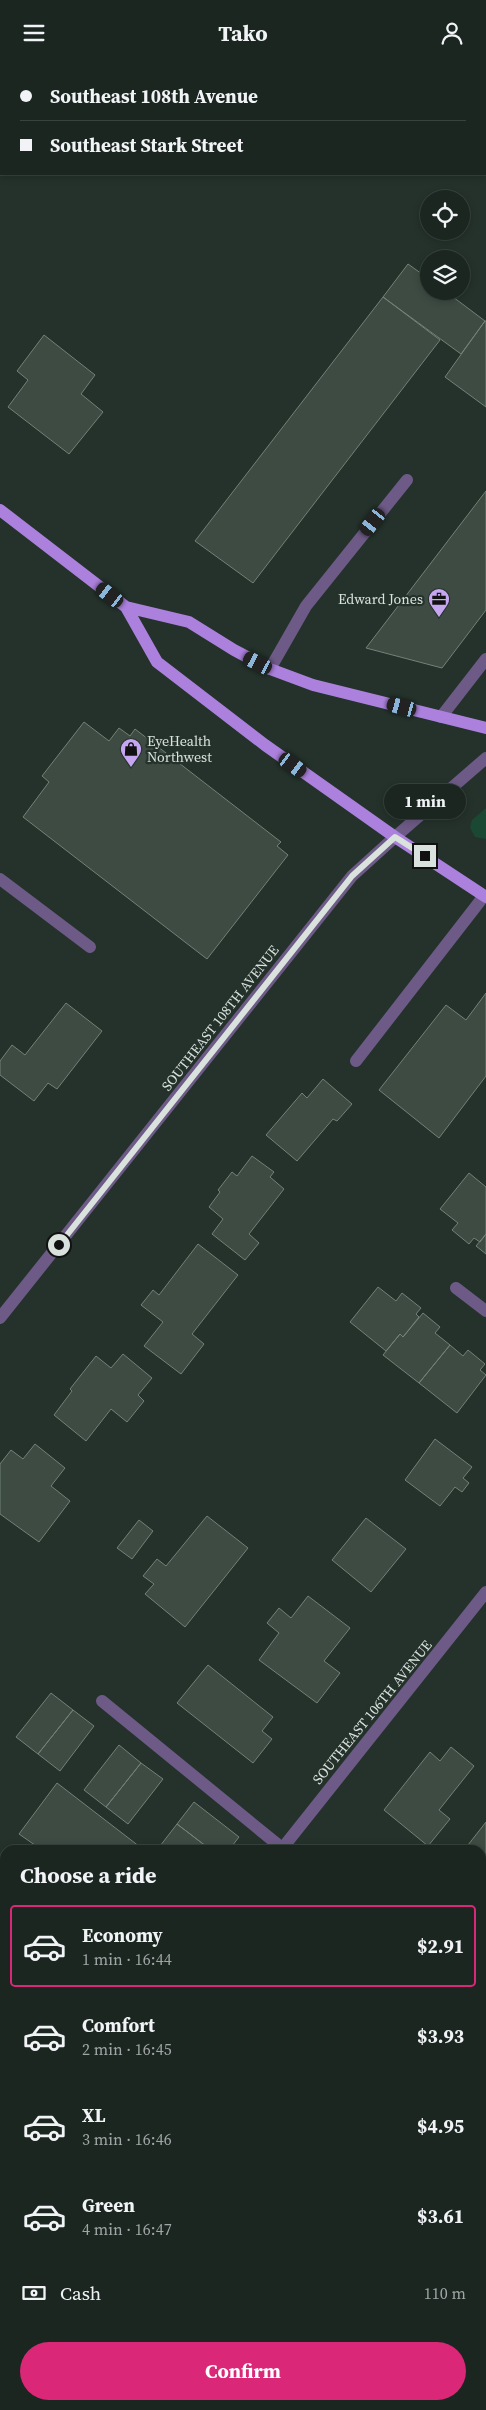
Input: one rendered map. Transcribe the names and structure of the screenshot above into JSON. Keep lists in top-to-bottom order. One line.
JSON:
{"streets":{"street":["SOUTHEAST 108TH AVENUE","SOUTHEAST 106TH AVENUE"]},"places":{"office":["Edward Jones"],"shop":["EyeHealth Northwest"]},"page":{"header":"Tako","banner":["Southeast 108th Avenue","Southeast Stark Street"],"bubble":"1 min","heading":"Choose a ride","list":[{"name":"Economy","note":"1 min · 16:44","value":"$2.91"},{"name":"Comfort","note":"2 min · 16:45","value":"$3.93"},{"name":"XL","note":"3 min · 16:46","value":"$4.95"},{"name":"Green","note":"4 min · 16:47","value":"$3.61"}],"pay":["Cash","110 m"],"buttons":"Confirm"}}
